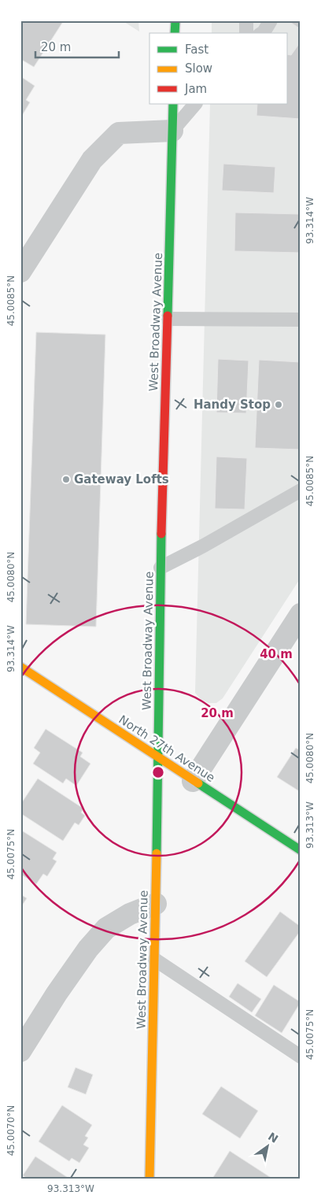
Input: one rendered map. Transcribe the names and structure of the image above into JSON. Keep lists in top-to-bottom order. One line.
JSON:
{"streets":{"main road":["West Broadway Avenue","North 27th Avenue"]},"crossings":[["West Broadway Avenue","North 27th Avenue"]],"places":["Handy Stop","Gateway Lofts"],"legend":["Fast","Slow","Jam"],"scale_bar":"20 m","north":"top right","coordinates":["93.314°W","45.0085°N","45.0080°N","93.313°W","45.0075°N","45.0070°N"],"rings":["40 m","20 m"]}
